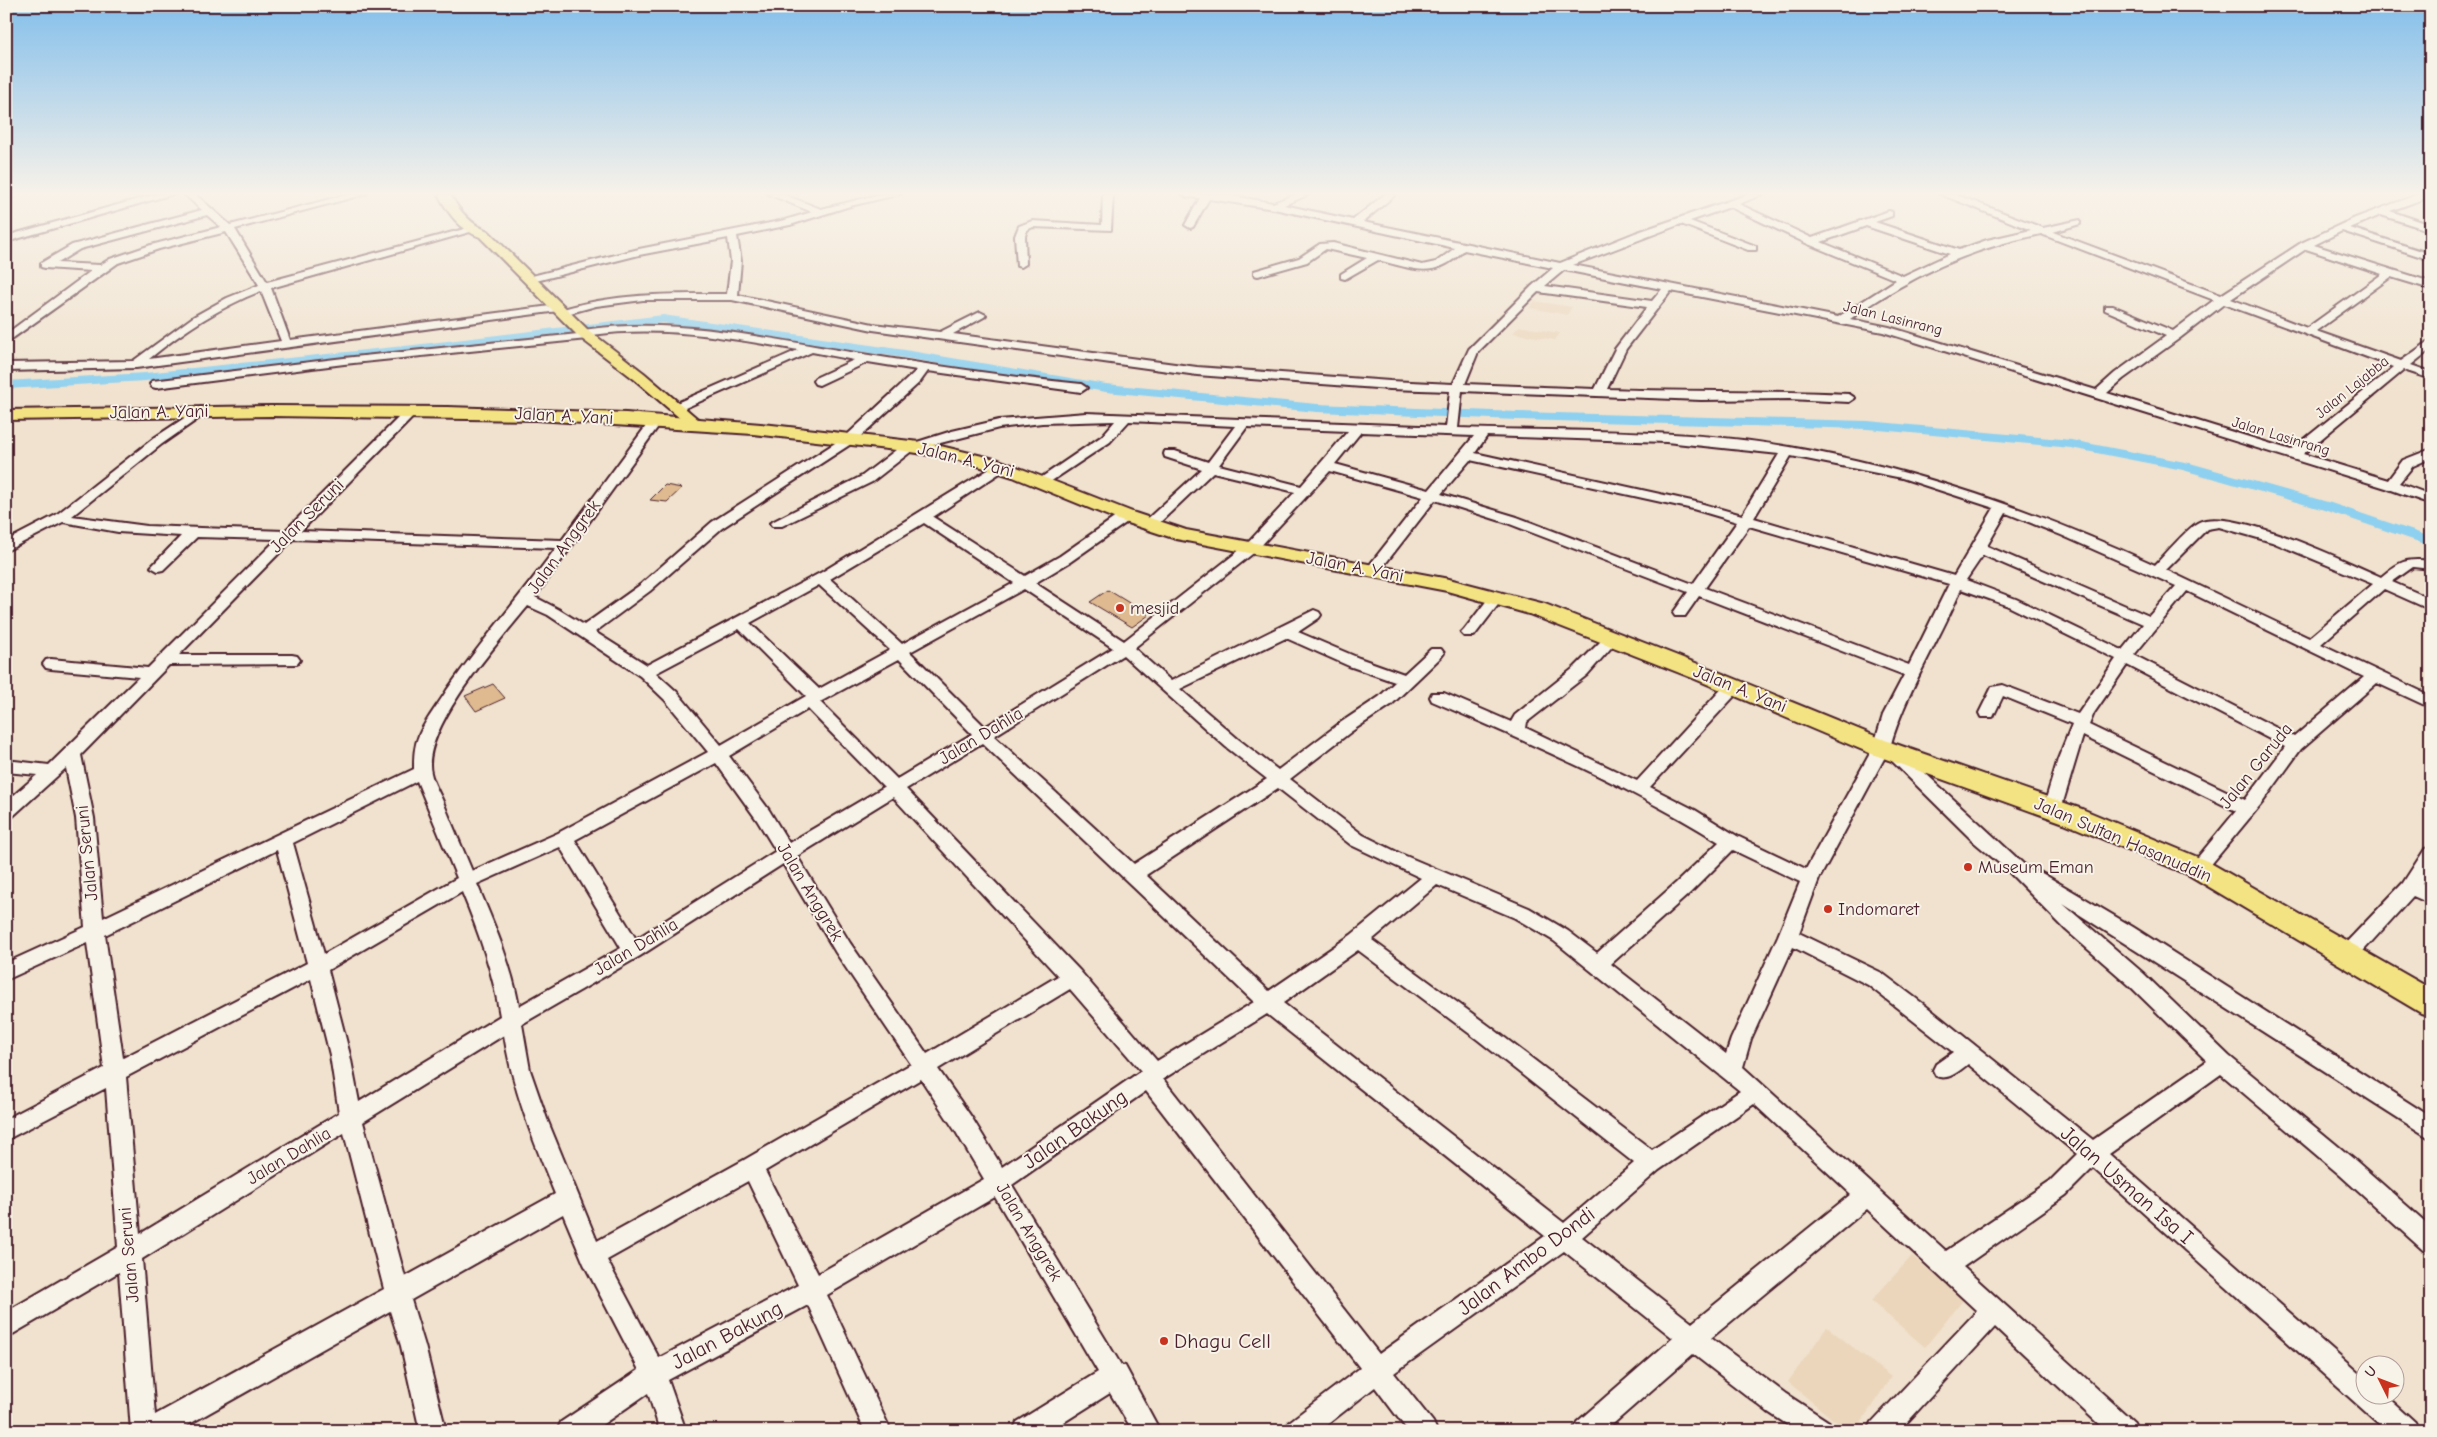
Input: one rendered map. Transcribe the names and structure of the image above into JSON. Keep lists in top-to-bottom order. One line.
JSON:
{"streets":{"highway":["Jalan A. Yani","Jalan Sultan Hasanuddin"],"street":["Jalan Lasinrang","Jalan Lajabba","Jalan Seruni","Jalan Anggrek","Jalan Dahlia","Jalan Garuda","Jalan Bakung","Jalan Usman Isa I","Jalan Ambo Dondi"]},"crossings":[["Jalan Lasinrang","Jalan Lajabba"],["Jalan A. Yani","Jalan Seruni"],["Jalan A. Yani","Jalan Anggrek"],["Jalan A. Yani","Jalan Dahlia"],["Jalan A. Yani","Jalan Sultan Hasanuddin"],["Jalan Seruni","Jalan Dahlia"],["Jalan Anggrek","Jalan Dahlia"],["Jalan Anggrek","Jalan Bakung"],["Jalan Garuda","Jalan Sultan Hasanuddin"]],"places":["mesjid","Museum Eman","Indomaret","Dhagu Cell"],"north":"top left"}
